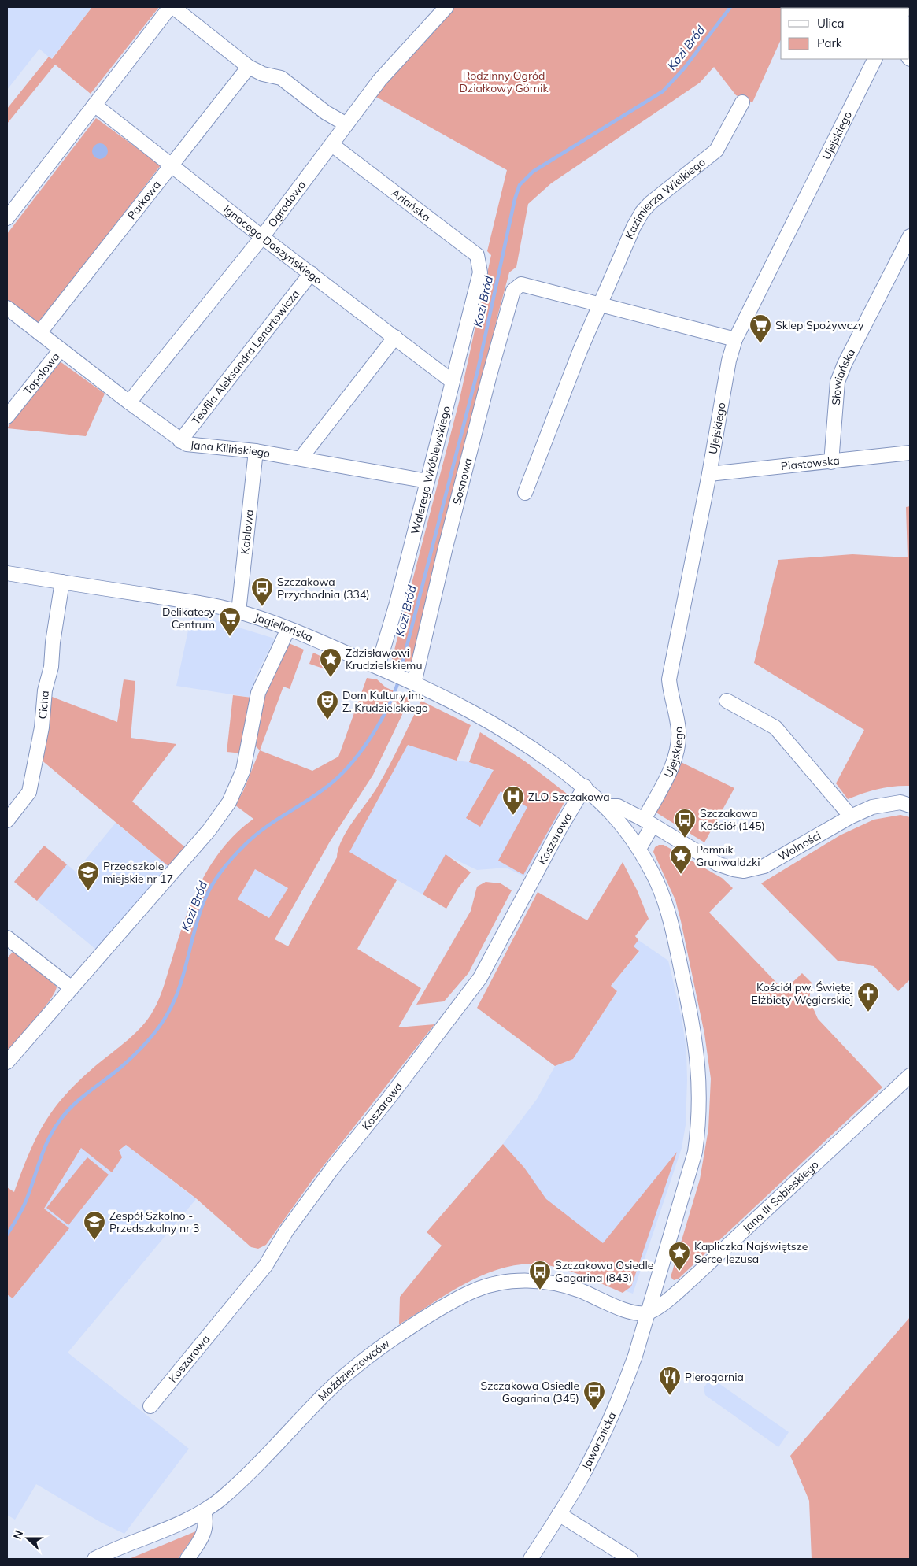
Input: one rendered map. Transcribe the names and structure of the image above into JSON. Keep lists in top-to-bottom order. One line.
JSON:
{"streets":{"street":["Ujejskiego","Parkowa","Kazimierza Wielkiego","Ogrodowa","Ariańska","Ignacego Daszyńskiego","Teofila Aleksandra Lenartowicza","Topolowa","Słowiańska","Jana Kilińskiego","Piastowska","Walerego Wróblewskiego","Sosnowa","Kablowa","Jagiellońska","Cicha","Koszarowa","Wolności","Jana III Sobieskiego","Moździerzowców","Jaworznicka"]},"crossings":[["Ujejskiego","Piastowska"],["Ujejskiego","Jagiellońska"],["Ujejskiego","Wolności"],["Ujejskiego","Jaworznicka"],["Parkowa","Ariańska"],["Parkowa","Ignacego Daszyńskiego"],["Parkowa","Jana Kilińskiego"],["Kazimierza Wielkiego","Sosnowa"],["Ogrodowa","Ariańska"],["Ogrodowa","Ignacego Daszyńskiego"],["Ogrodowa","Jana Kilińskiego"],["Ariańska","Walerego Wróblewskiego"],["Ignacego Daszyńskiego","Teofila Aleksandra Lenartowicza"],["Ignacego Daszyńskiego","Walerego Wróblewskiego"],["Teofila Aleksandra Lenartowicza","Jana Kilińskiego"],["Topolowa","Jana Kilińskiego"],["Słowiańska","Piastowska"],["Jana Kilińskiego","Walerego Wróblewskiego"],["Jana Kilińskiego","Kablowa"],["Walerego Wróblewskiego","Jagiellońska"],["Sosnowa","Jagiellońska"],["Kablowa","Jagiellońska"],["Jagiellońska","Cicha"],["Jagiellońska","Koszarowa"],["Jagiellońska","Wolności"],["Jagiellońska","Jaworznicka"],["Jana III Sobieskiego","Moździerzowców"],["Jana III Sobieskiego","Jaworznicka"],["Moździerzowców","Jaworznicka"]],"water":["Kozi Bród"],"parks":["Rodzinny Ogród Działkowy Górnik"],"places":{"supermarket":["Sklep Spożywczy","Delikatesy Centrum"],"bus stop":["Szczakowa Przychodnia (334)","Szczakowa Kościół (145)","Szczakowa Osiedle Gagarina (843)","Szczakowa Osiedle Gagarina (345)"],"place":["Zdzisławowi Krudzielskiemu","Pomnik Grunwaldzki","Kapliczka Najświętsze Serce Jezusa"],"theatre":["Dom Kultury im. Z. Krudzielskiego"],"hospital":["ZLO Szczakowa"],"school or university":["Przedszkole miejskie nr 17","Zespół Szkolno - Przedszkolny nr 3"],"church":["Kościół pw. Świętej Elżbiety Węgierskiej"],"restaurant":["Pierogarnia"]},"legend":["Ulica","Park"],"north":"left"}
